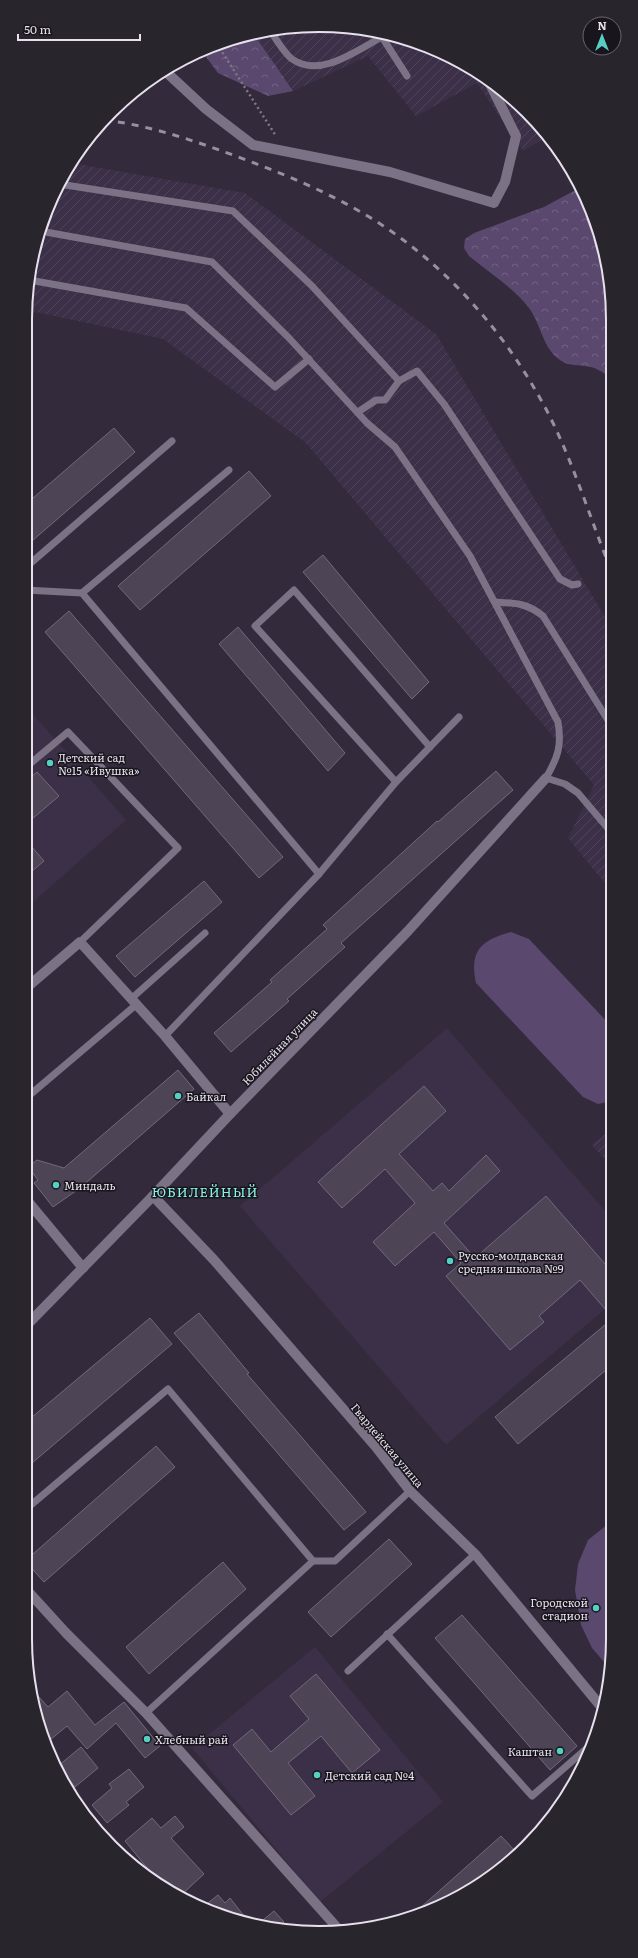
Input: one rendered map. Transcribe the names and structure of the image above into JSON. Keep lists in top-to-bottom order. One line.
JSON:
{"streets":{"street":["Юбилейная улица","Гвардейская улица"]},"crossings":[["Юбилейная улица","Гвардейская улица"]],"districts":["ЮБИЛЕЙНЫЙ"],"places":["Детский сад №15 «Ивушка»","Байкал","Миндаль","Русско-молдавская средняя школа №9","Городской стадион","Хлебный рай","Каштан","Детский сад №4"],"scale_bar":"50 m","north":"top"}
